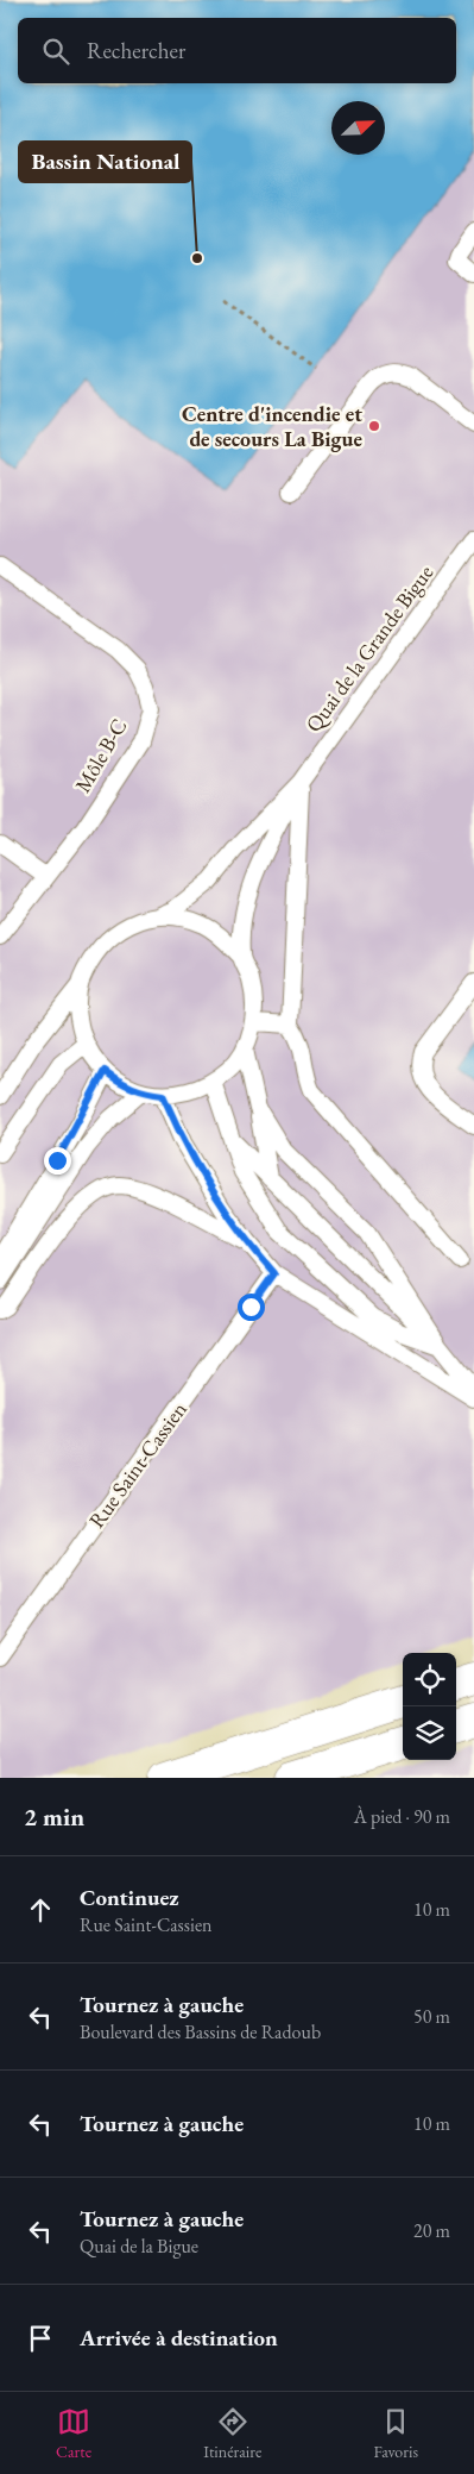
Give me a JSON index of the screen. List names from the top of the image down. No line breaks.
{"streets":{"lane":["Quai de la Grande Bigue","Môle B-C","Rue Saint-Cassien"]},"places":["Bassin National","Centre d'incendie et de secours La Bigue"],"north":"top right","page":{"search":"Rechercher","heading":["2 min","À pied · 90 m"],"list":[["Continuez","Rue Saint-Cassien","10 m"],["Tournez à gauche","Boulevard des Bassins de Radoub","50 m"],["Tournez à gauche","10 m"],["Tournez à gauche","Quai de la Bigue","20 m"],"Arrivée à destination"],"nav":["Carte","Itinéraire","Favoris"]}}
